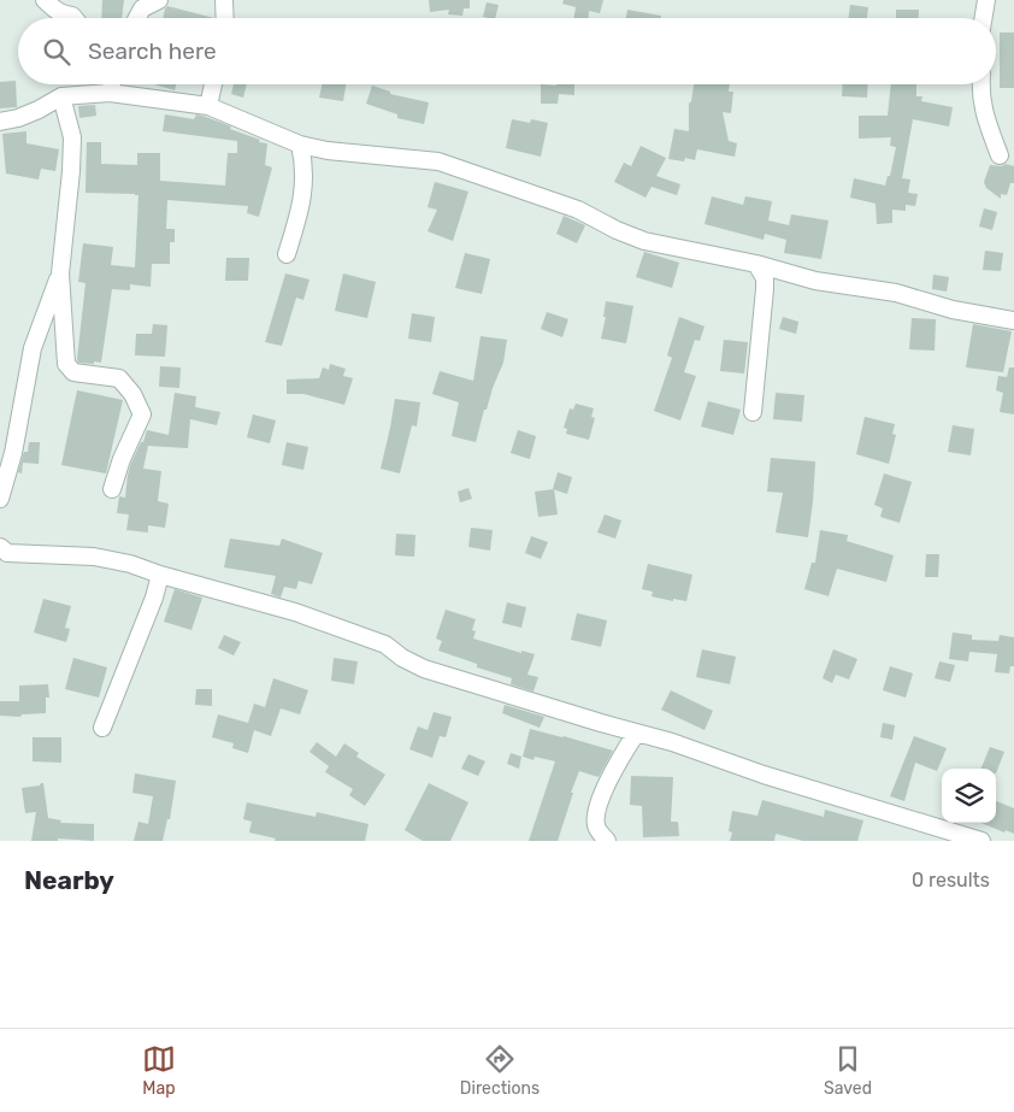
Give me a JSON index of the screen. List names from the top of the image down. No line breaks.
{"page":{"search":"Search here","heading":["Nearby","0 results"],"nav":["Map","Directions","Saved"]}}
